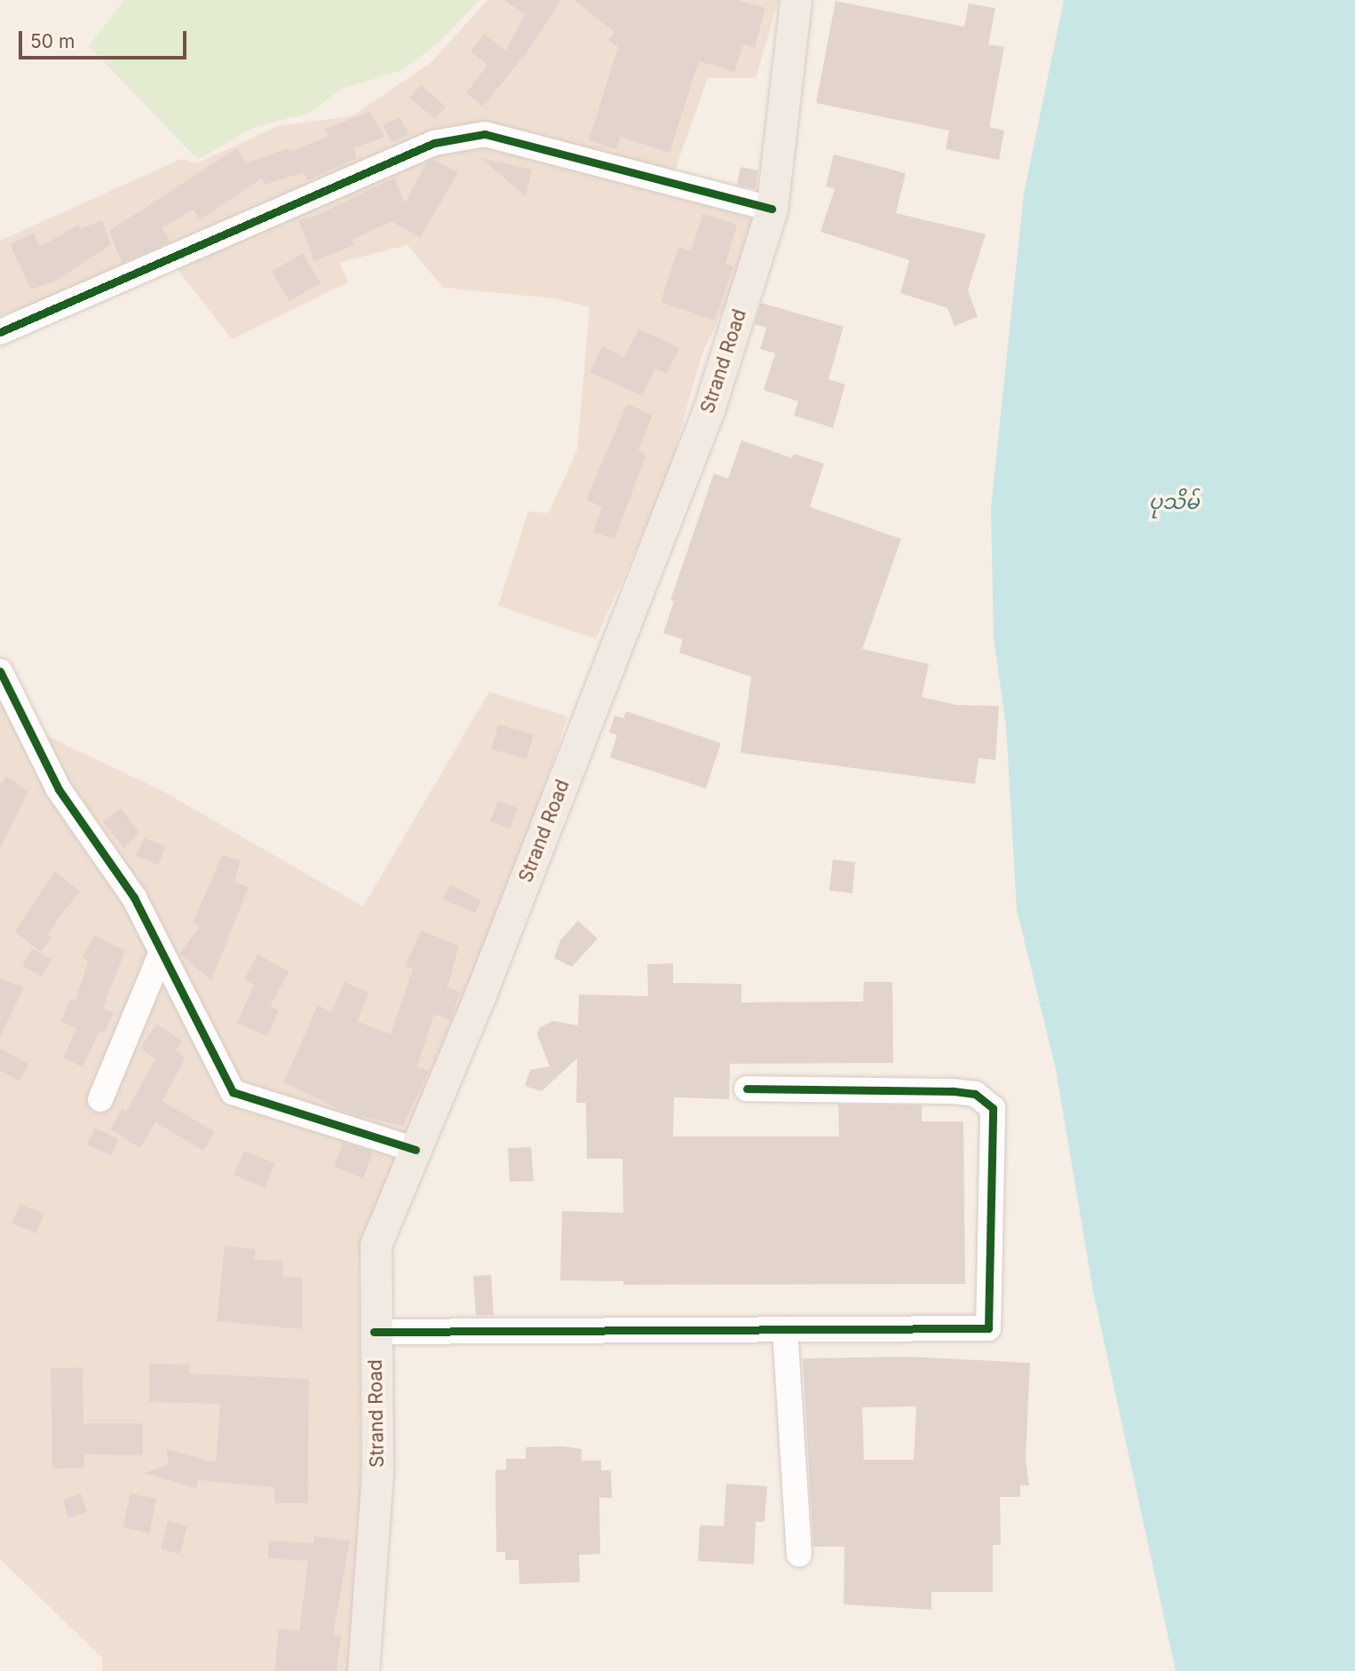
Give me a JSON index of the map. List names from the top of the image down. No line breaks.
{"streets":{"main road":["Strand Road"]},"water":["ပုသိမ်"],"scale_bar":"50 m"}
